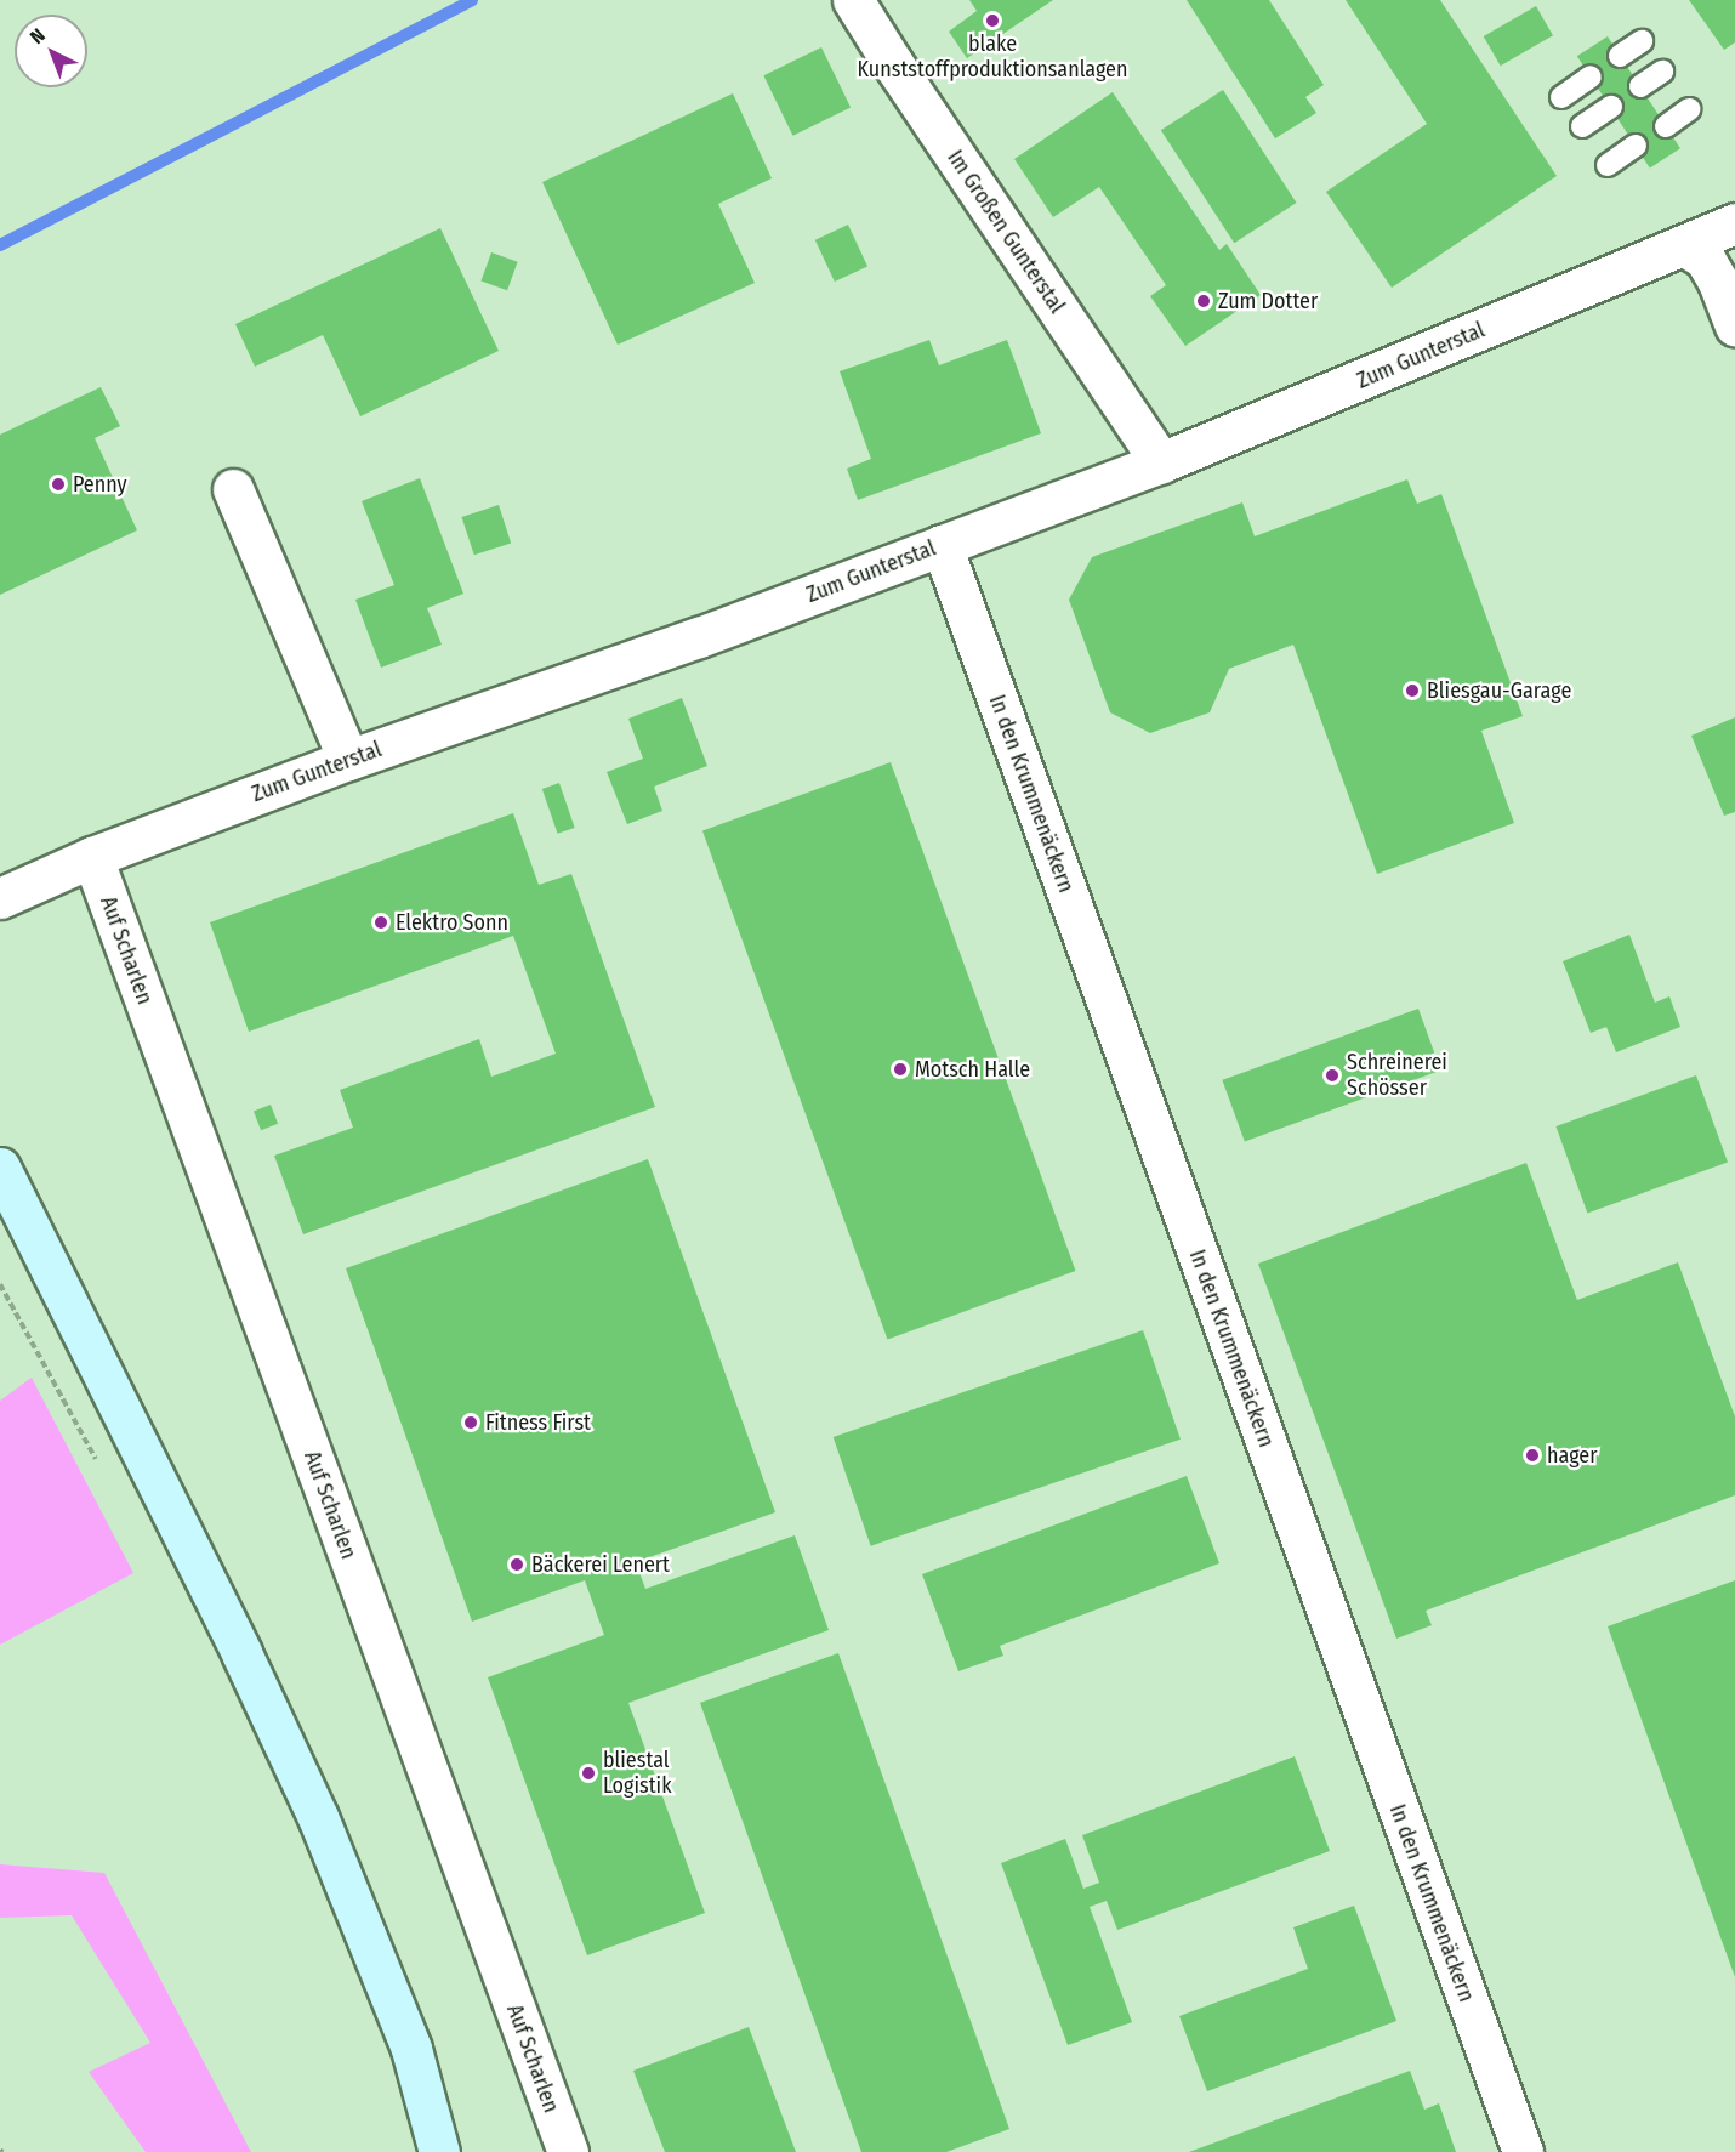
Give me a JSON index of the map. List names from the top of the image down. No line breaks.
{"streets":{"street":["Im Großen Gunterstal","Zum Gunterstal","In den Krummenäckern","Auf Scharlen"]},"crossings":[["Im Großen Gunterstal","Zum Gunterstal"],["Zum Gunterstal","In den Krummenäckern"],["Zum Gunterstal","Auf Scharlen"]],"places":["blake Kunststoffproduktionsanlagen","Zum Dotter","Penny","Bliesgau-Garage","Elektro Sonn","Motsch Halle","Schreinerei Schösser","Fitness First","hager","Bäckerei Lenert","bliestal Logistik"],"north":"top left"}
